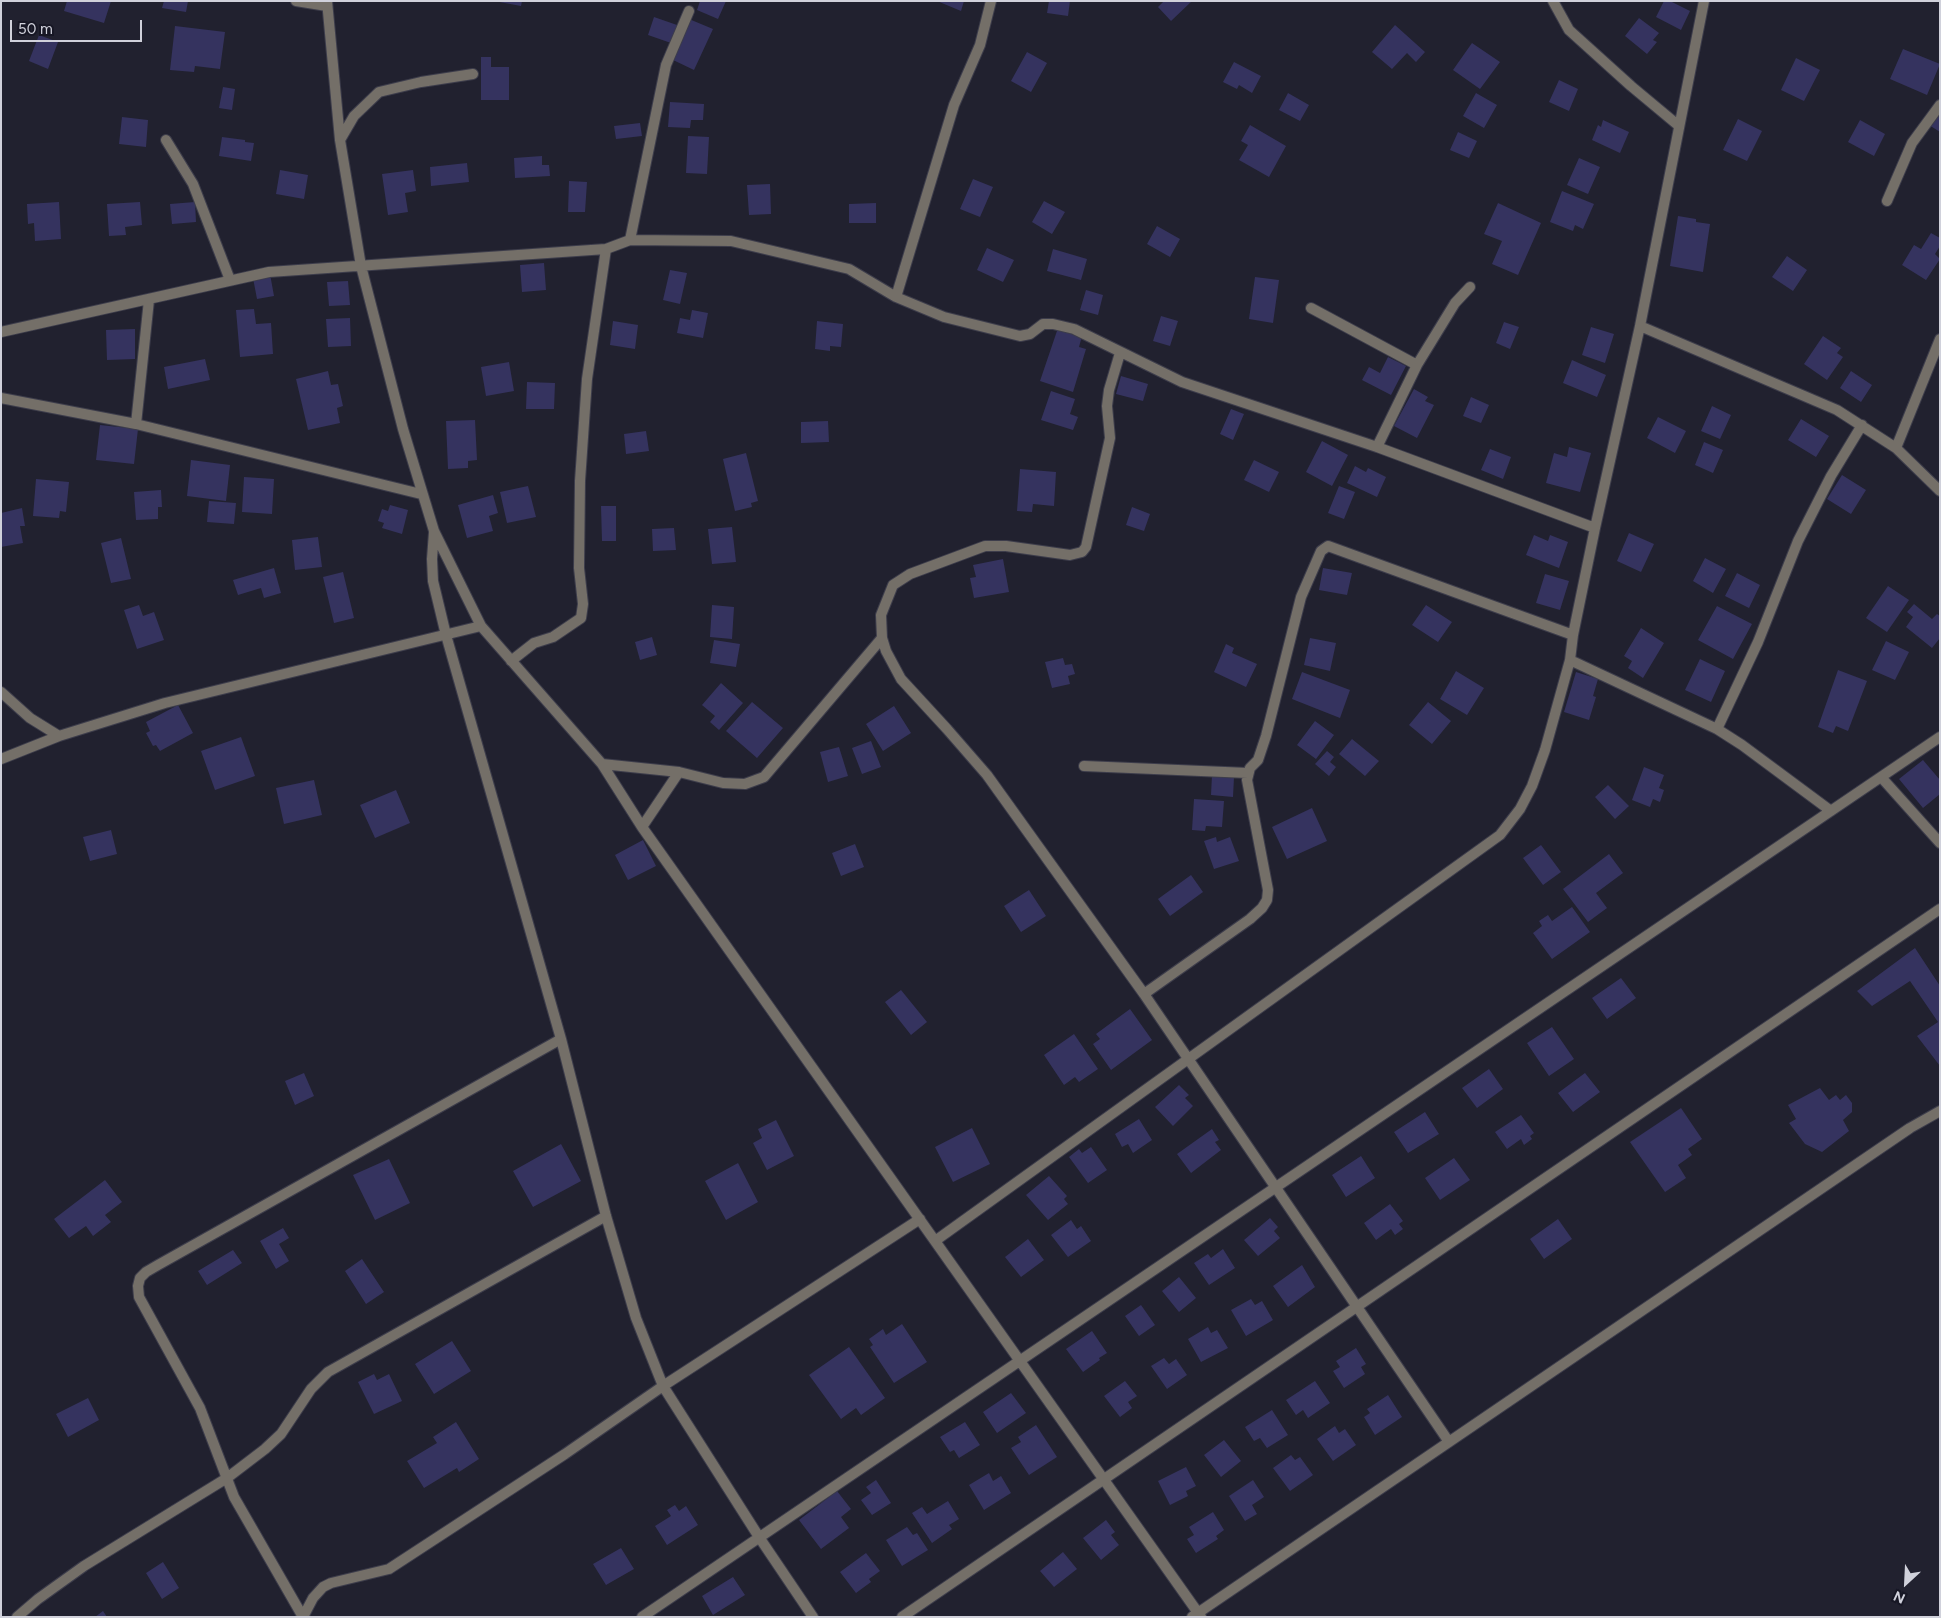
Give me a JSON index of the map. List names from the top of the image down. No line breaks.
{"scale_bar":"50 m","north":"bottom left"}
